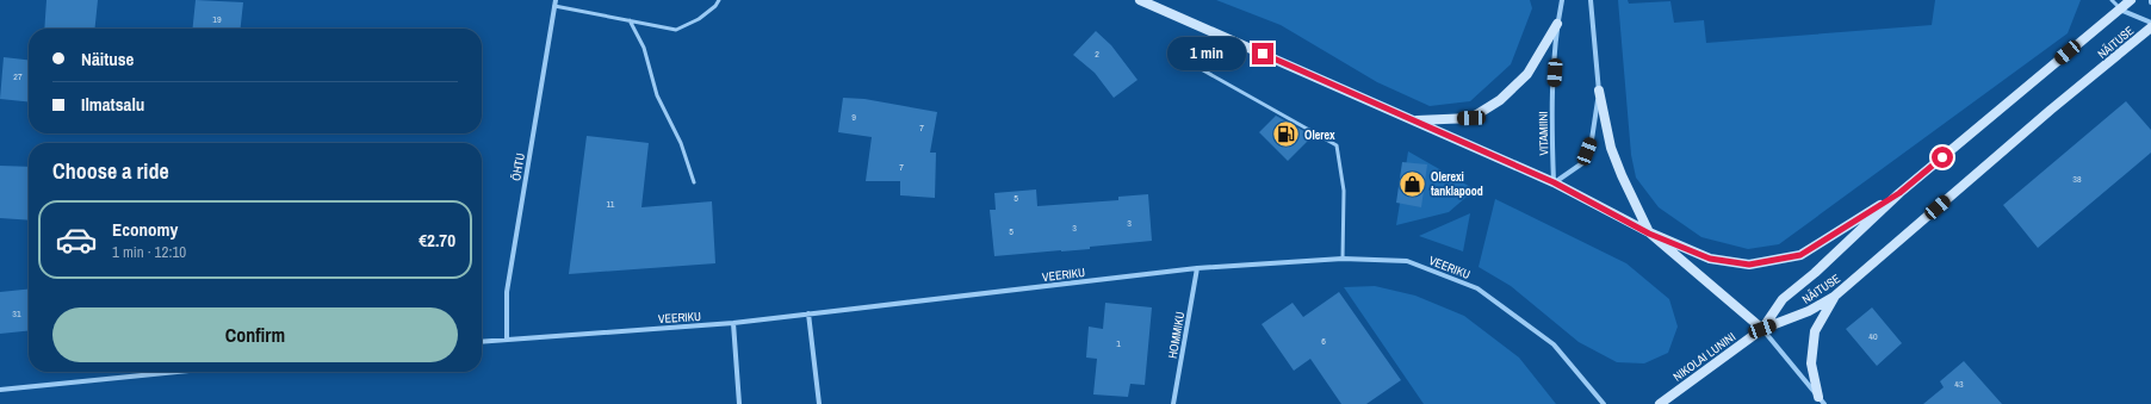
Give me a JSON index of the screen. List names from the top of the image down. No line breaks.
{"streets":{"street":["NÄITUSE","VITAMIINI","ÕHTU","VEERIKU","HOMMIKU","NIKOLAI LUNINI"]},"crossings":[["NÄITUSE","NIKOLAI LUNINI"],["ÕHTU","VEERIKU"],["VEERIKU","HOMMIKU"]],"places":{"fuel station":["Olerex"],"shop":["Olerexi tanklapood"]},"house_numbers":["19","2","27","9","7","7","38","5","11","3","3","5","31","40","6","1","43"],"page":{"banner":["Näituse","Ilmatsalu"],"bubble":"1 min","heading":"Choose a ride","list":[{"name":"Economy","note":"1 min · 12:10","value":"€2.70"}],"buttons":"Confirm"}}
